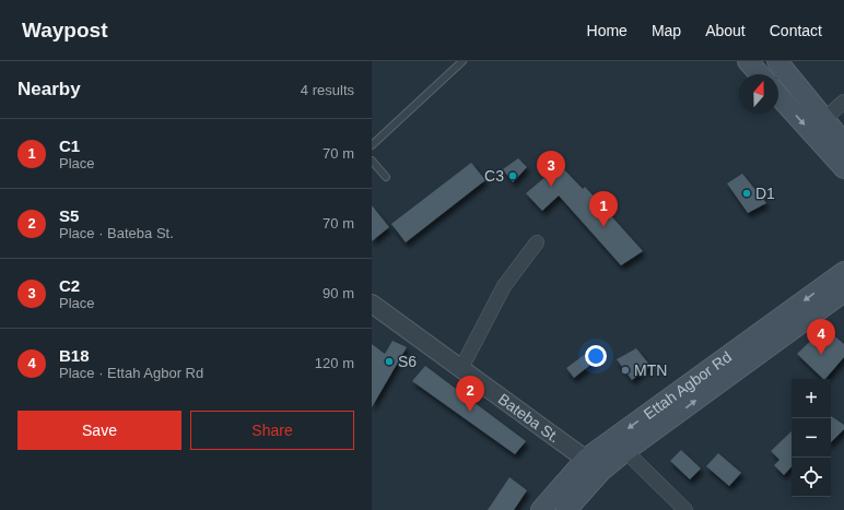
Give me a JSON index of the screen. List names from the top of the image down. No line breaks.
{"streets":{"main road":["Ettah Agbor Rd"],"street":["Bateba St."]},"crossings":[["Ettah Agbor Rd","Bateba St."]],"places":["C3","D1","S6","MTN"],"north":"top","page":{"header":"Waypost","nav":["Home","Map","About","Contact"],"heading":["Nearby","4 results"],"list":[{"mark":"1","name":"C1","note":"Place","value":"70 m"},{"mark":"2","name":"S5","note":"Place · Bateba St.","value":"70 m"},{"mark":"3","name":"C2","note":"Place","value":"90 m"},{"mark":"4","name":"B18","note":"Place · Ettah Agbor Rd","value":"120 m"}],"pins":["3","1","4","2"],"map_buttons":["+","−"],"buttons":["Save","Share"]}}
